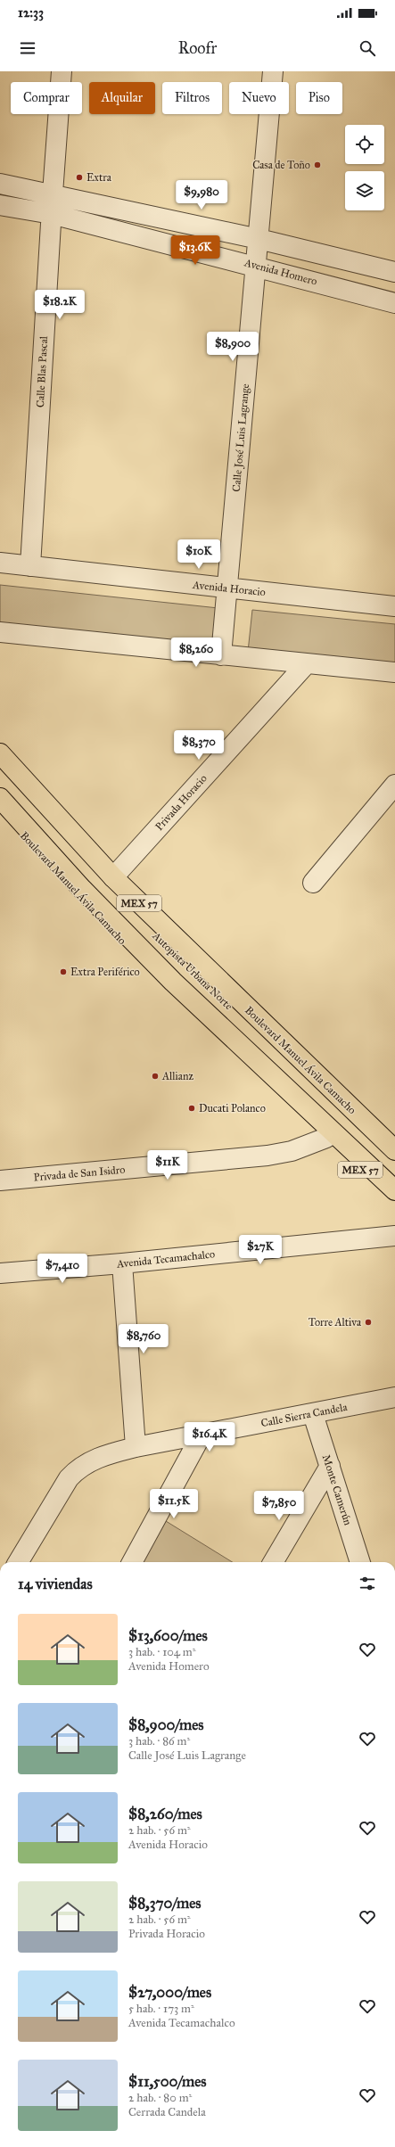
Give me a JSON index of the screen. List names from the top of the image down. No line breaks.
{"streets":{"main road":["Boulevard Manuel Ávila Camacho","MEX 57","Autopista Urbana Norte"],"street":["Avenida Homero","Calle Blas Pascal","Calle José Luis Lagrange","Avenida Horacio","Privada Horacio","Privada de San Isidro","Avenida Tecamachalco","Calle Sierra Candela","Monte Camerún"]},"crossings":[["Avenida Homero","Calle Blas Pascal"],["Avenida Homero","Calle José Luis Lagrange"],["Calle Blas Pascal","Avenida Horacio"],["Calle José Luis Lagrange","Avenida Horacio"],["Privada Horacio","Boulevard Manuel Ávila Camacho"],["Boulevard Manuel Ávila Camacho","Privada de San Isidro"],["Calle Sierra Candela","Monte Camerún"]],"places":["Casa de Toño","Extra","Extra Periférico","Allianz","Ducati Polanco","Torre Altiva"],"page":{"status":"12:33","header":"Roofr","chip":["Comprar","Alquilar","Filtros","Nuevo","Piso"],"price":["$9,980","$13.6K","$18.2K","$8,900","$10K","$8,260","$8,370","$11K","$27K","$7,410","$8,760","$16.4K","$11.5K","$7,850"],"heading":"14 viviendas","list":[{"name":"$13,600/mes","note":"3 hab. · 104 m² · Avenida Homero"},{"name":"$8,900/mes","note":"3 hab. · 86 m² · Calle José Luis Lagrange"},{"name":"$8,260/mes","note":"2 hab. · 56 m² · Avenida Horacio"},{"name":"$8,370/mes","note":"2 hab. · 56 m² · Privada Horacio"},{"name":"$27,000/mes","note":"5 hab. · 173 m² · Avenida Tecamachalco"},{"name":"$11,500/mes","note":"2 hab. · 80 m² · Cerrada Candela"}]}}
